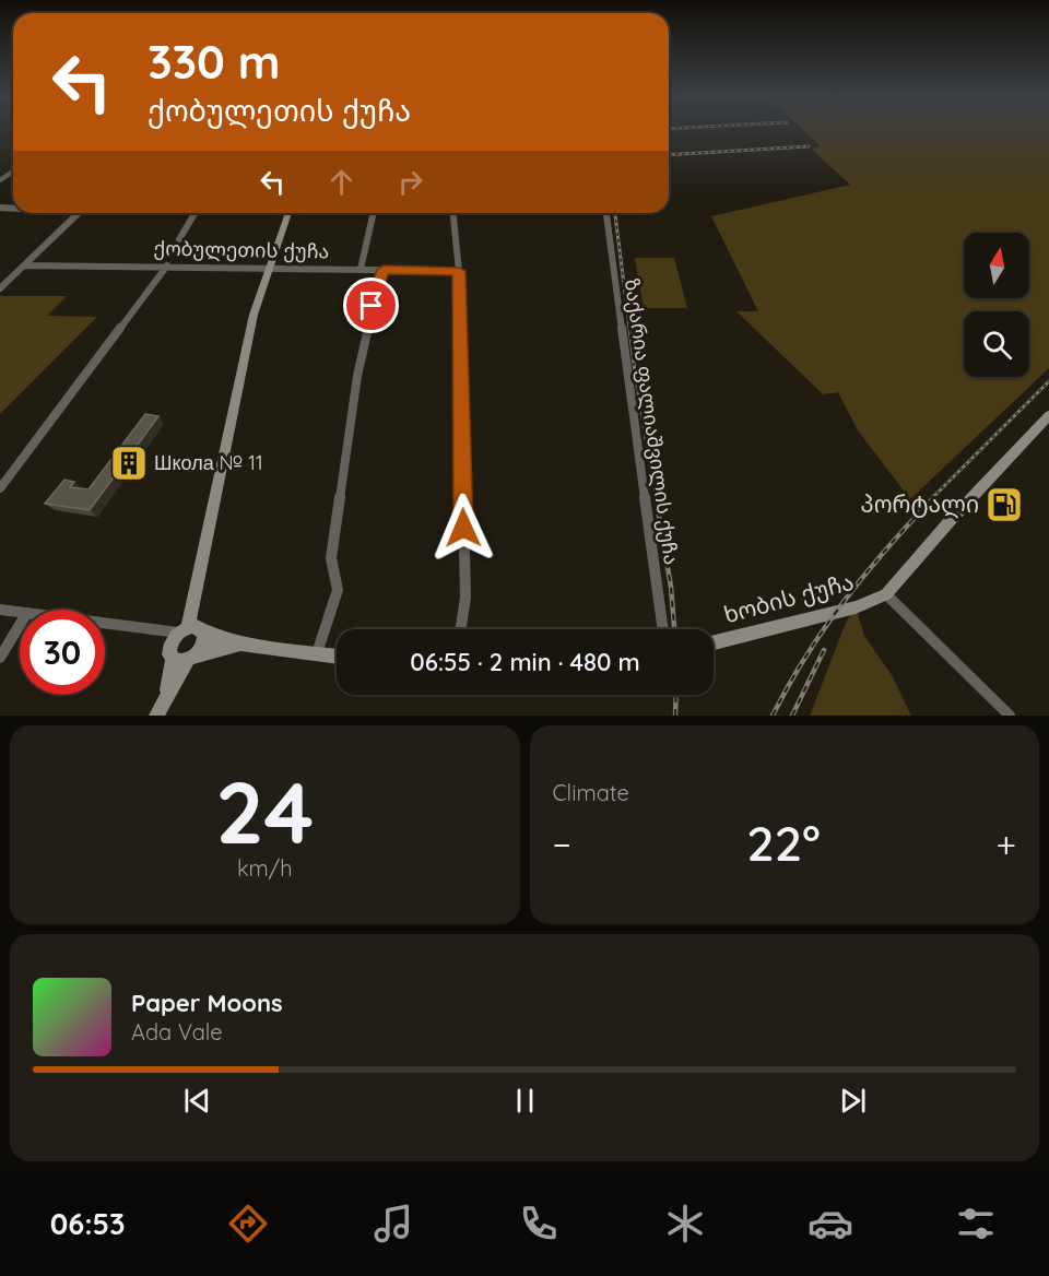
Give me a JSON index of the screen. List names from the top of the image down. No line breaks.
{"streets":{"main road":["ხობის ქუჩა"],"street":["ქობულეთის ქუჩა","ზაქარია ფალიაშვილის ქუჩა"]},"places":{"building":["Школа № 11"],"fuel station":["პორტალი"]},"north":"top","page":{"turn":["330 m","ქობულეთის ქუჩა"],"limit":"30","trip":"06:55 · 2 min · 480 m","tile":[["24","km/h"],"Climate"],"heat":["−","22°","+"],"song":["Paper Moons","Ada Vale"],"tabs":"06:53"}}
